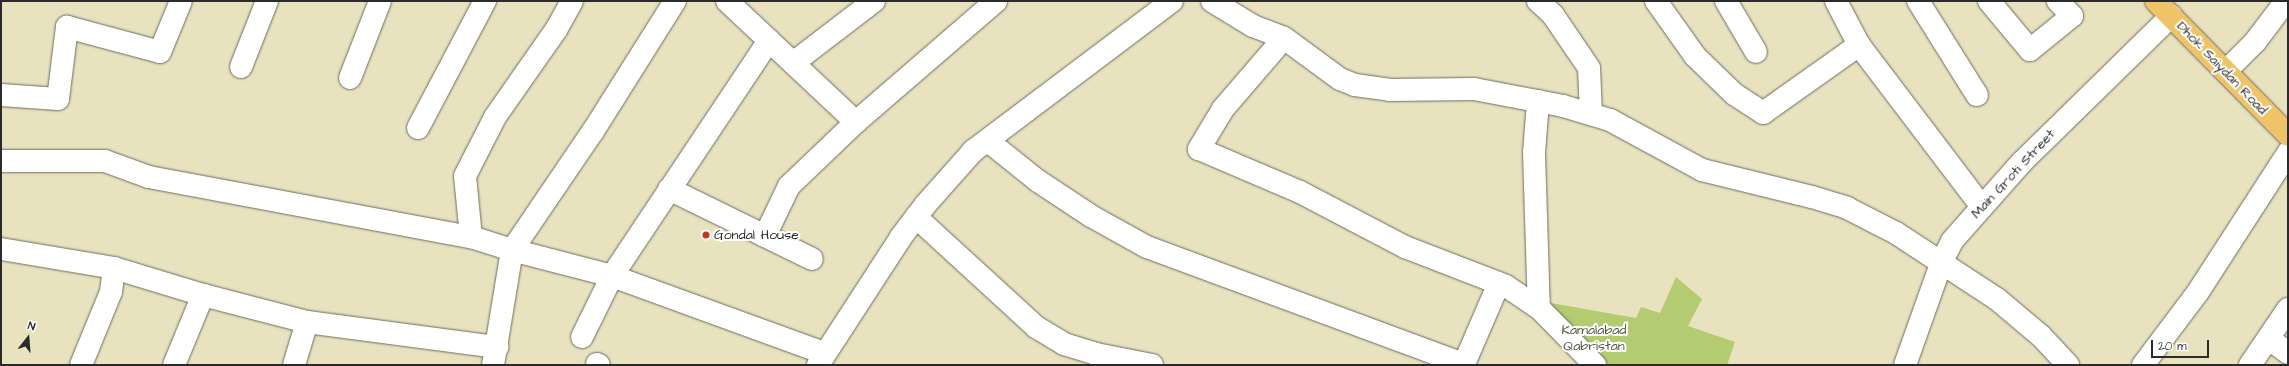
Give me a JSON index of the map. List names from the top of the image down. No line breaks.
{"streets":{"main road":["Dhok Saiydan Road"],"street":["Main Groti Street"]},"crossings":[["Dhok Saiydan Road","Main Groti Street"]],"parks":["Kamalabad Qabristan"],"places":["Gondal House"],"scale_bar":"20 m","north":"top"}
